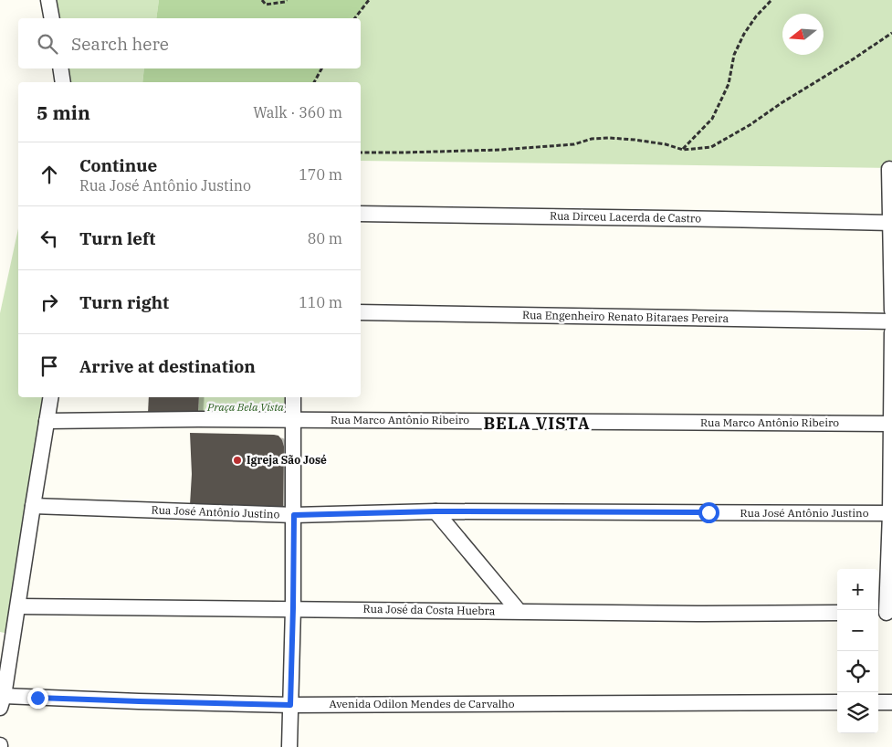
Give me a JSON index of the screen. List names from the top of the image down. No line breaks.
{"streets":{"street":["Rua Dirceu Lacerda de Castro","Rua Engenheiro Renato Bitaraes Pereira","Rua Marco Antônio Ribeiro","Rua José Antônio Justino","Rua José da Costa Huebra","Avenida Odilon Mendes de Carvalho"]},"districts":["BELA VISTA"],"parks":["Praça Bela Vista"],"places":["Igreja São José"],"north":"left","page":{"search":"Search here","heading":["5 min","Walk · 360 m"],"list":[["Continue","Rua José Antônio Justino","170 m"],["Turn left","80 m"],["Turn right","110 m"],"Arrive at destination"],"map_buttons":["+","−"]}}
